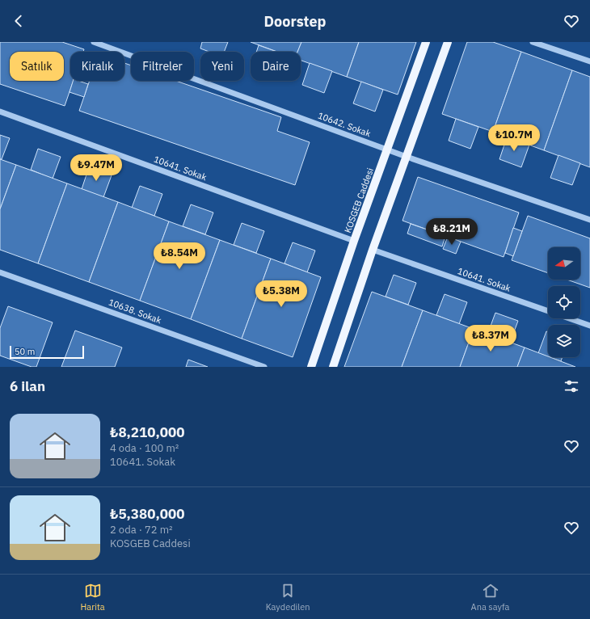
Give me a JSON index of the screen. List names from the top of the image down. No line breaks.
{"streets":{"main road":["KOSGEB Caddesi"],"street":["10642. Sokak","10641. Sokak","10638. Sokak"]},"crossings":[["10642. Sokak","KOSGEB Caddesi"],["10641. Sokak","KOSGEB Caddesi"]],"scale_bar":"50 m","north":"left","page":{"header":"Doorstep","chip":["Satılık","Kiralık","Filtreler","Yeni","Daire"],"price":["₺10.7M","₺9.47M","₺8.21M","₺8.54M","₺5.38M","₺8.37M"],"scale":"50 m","heading":"6 ilan","list":[{"name":"₺8,210,000","note":"4 oda · 100 m² · 10641. Sokak"},{"name":"₺5,380,000","note":"2 oda · 72 m² · KOSGEB Caddesi"}],"tabs":["Harita","Kaydedilen","Ana sayfa"]}}
